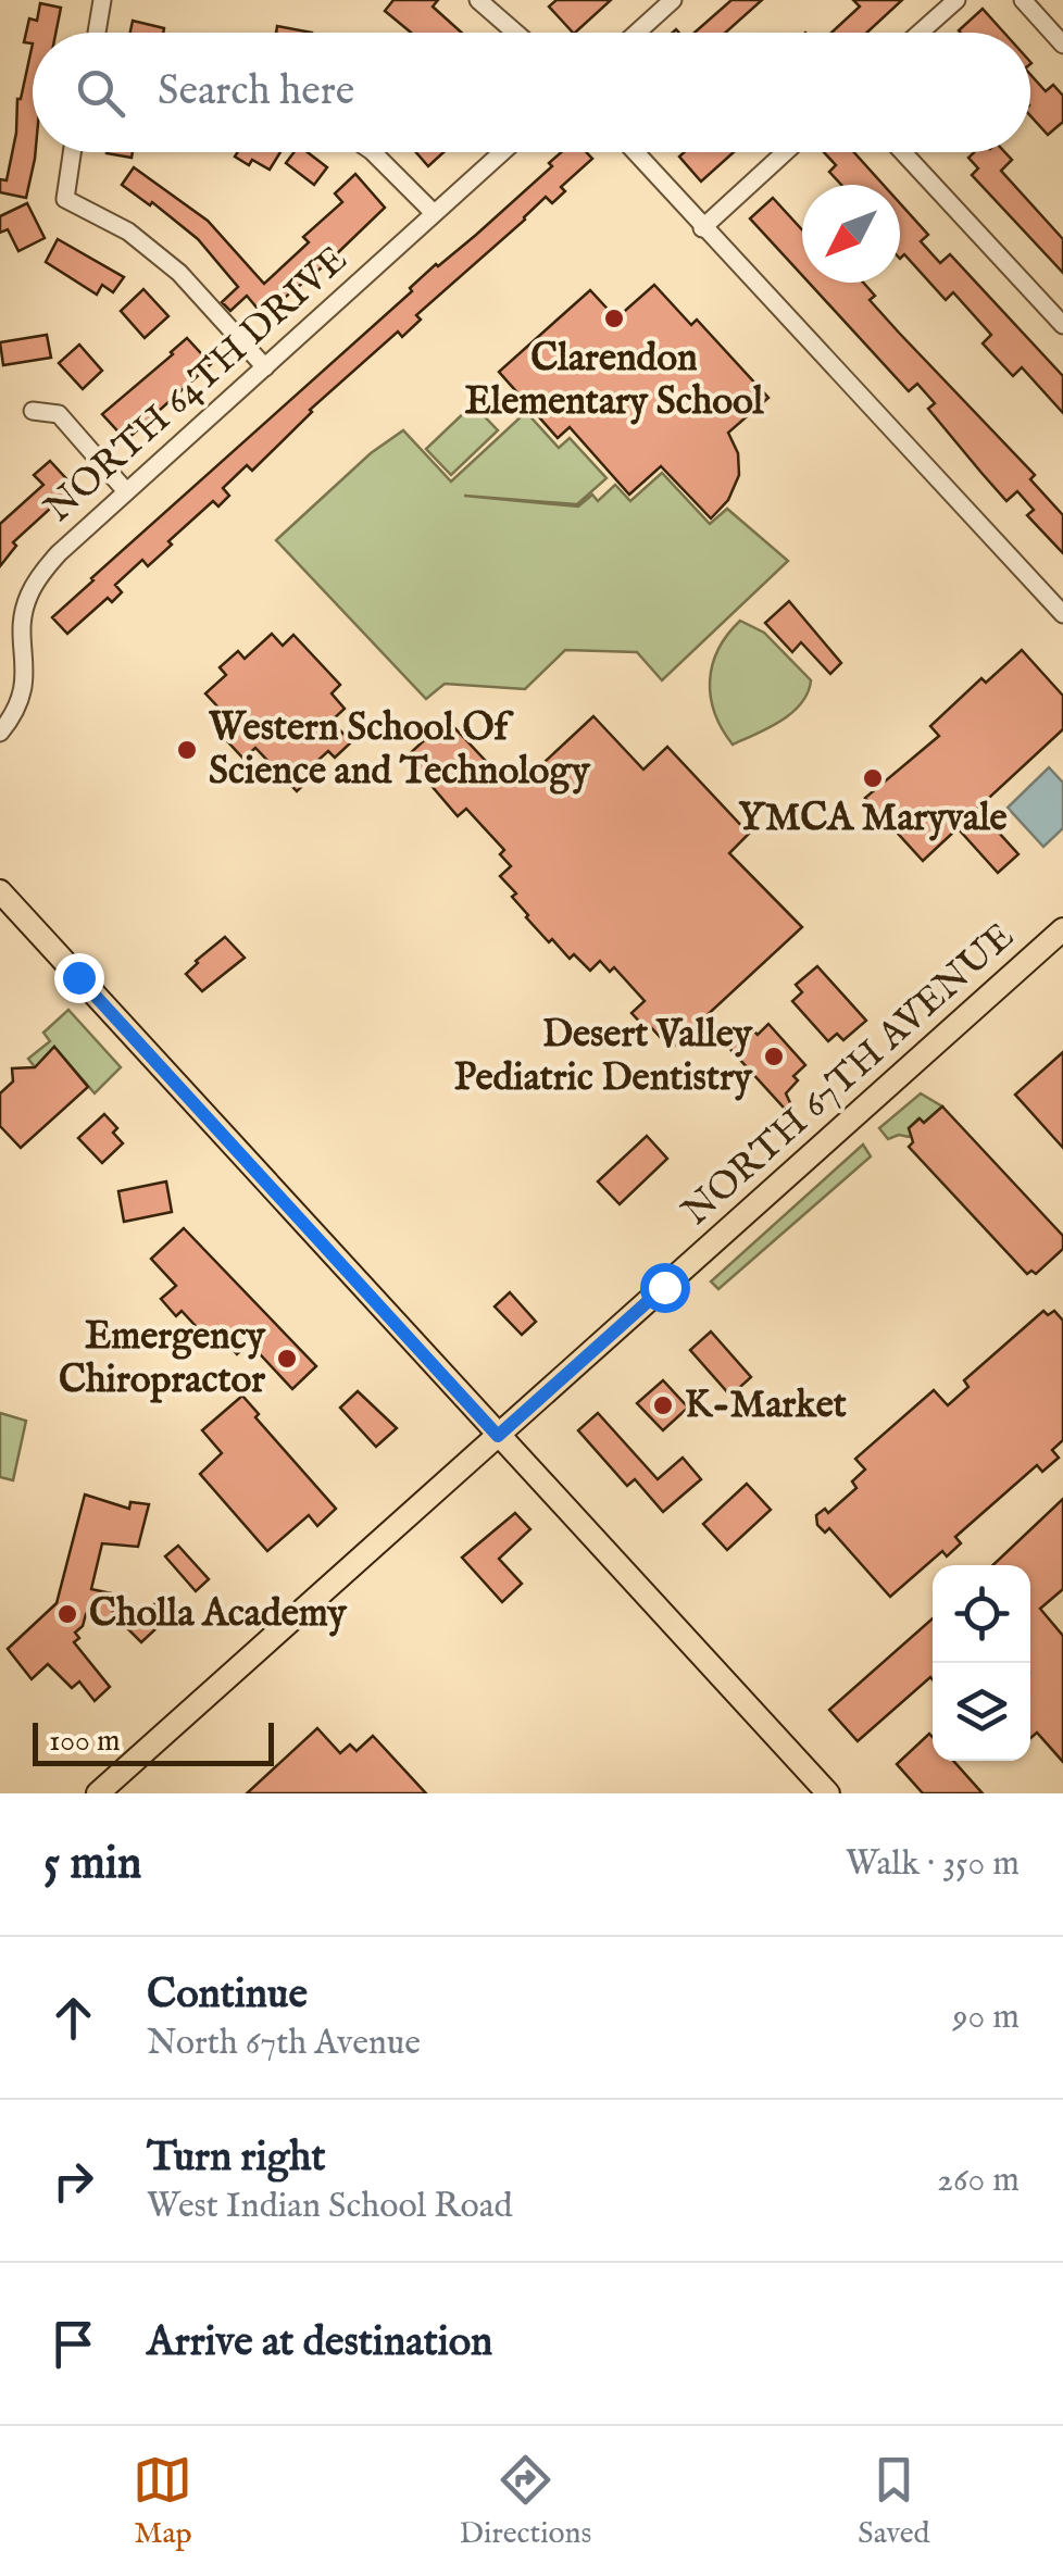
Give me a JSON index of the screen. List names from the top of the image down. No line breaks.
{"streets":{"main road":["NORTH 67TH AVENUE"],"street":["NORTH 64TH DRIVE"]},"places":["Clarendon Elementary School","Western School Of Science and Technology","YMCA Maryvale","Desert Valley Pediatric Dentistry","Emergency Chiropractor","K-Market","Cholla Academy"],"scale_bar":"100 m","north":"bottom left","page":{"search":"Search here","scale":"100 m","heading":["5 min","Walk · 350 m"],"list":[["Continue","North 67th Avenue","90 m"],["Turn right","West Indian School Road","260 m"],"Arrive at destination"],"nav":["Map","Directions","Saved"]}}
